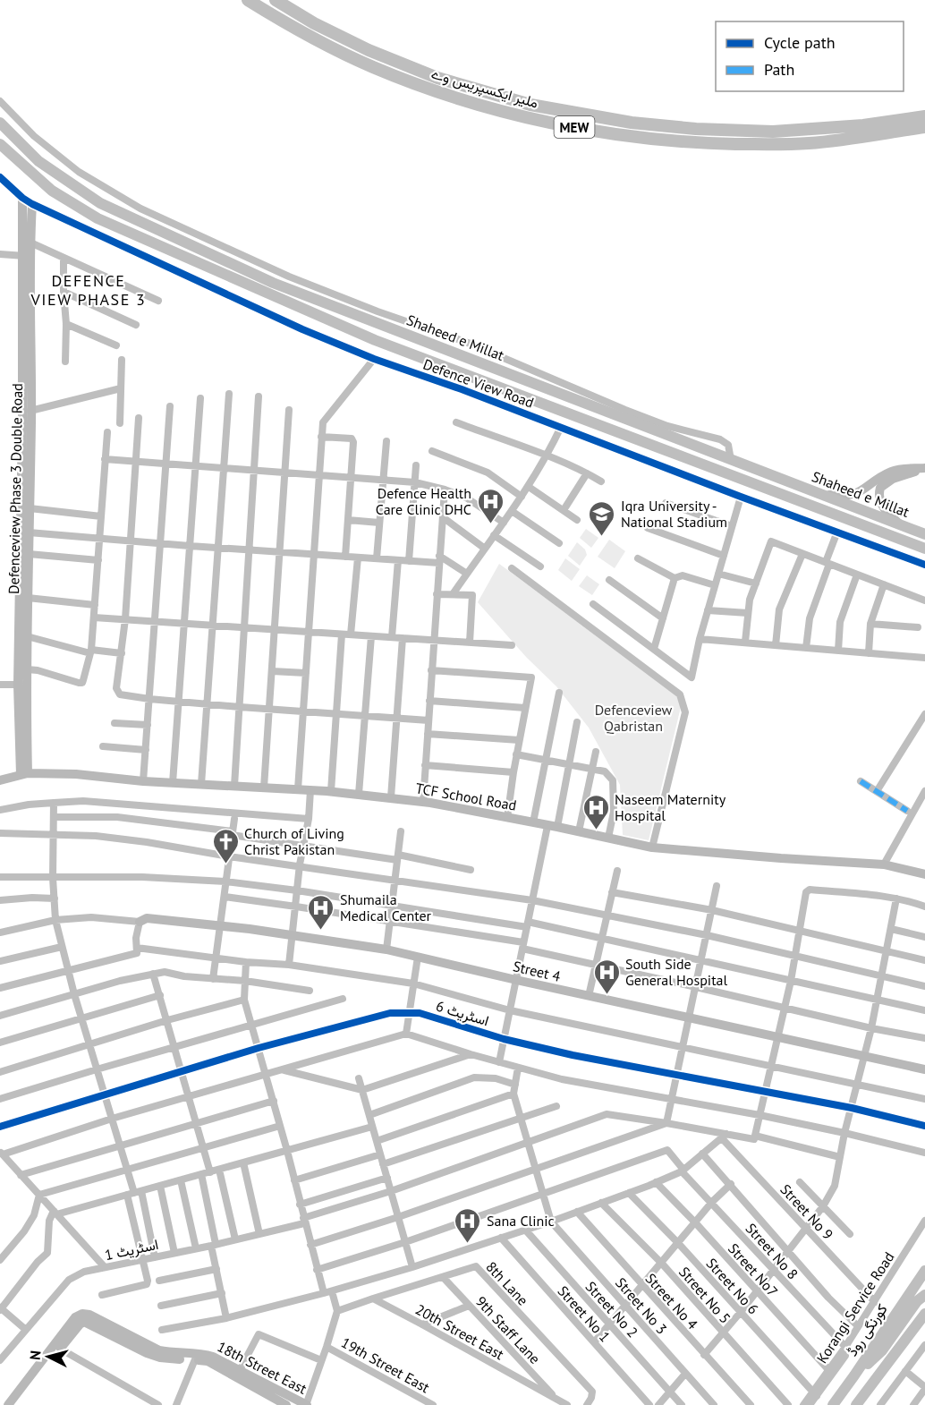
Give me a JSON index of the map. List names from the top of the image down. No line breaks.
{"streets":{"highway":["ملیر ایکسپریس وے","MEW"],"main road":["Shaheed e Millat","کورنگی روڈ"],"street":["Defence View Road","Defenceview Phase 3 Double Road","TCF School Road","Street 4","اسٹریٹ 6","Street No 9","اسٹریٹ 1","Street No 8","Street No7","8th Lane","Street No 6","Street No 5","Street No 4","Street No 3","Korangi Service Road","Street No 2","Street No 1","9th Staff Lane","20th Street East","19th Street East","18th Street East"]},"crossings":[["Defence View Road","Defenceview Phase 3 Double Road"],["Defenceview Phase 3 Double Road","TCF School Road"],["Street No 9","اسٹریٹ 1"],["Street No 9","Korangi Service Road"],["Street No 8","Korangi Service Road"],["Street No7","Korangi Service Road"],["8th Lane","9th Staff Lane"],["8th Lane","20th Street East"],["Street No 6","Korangi Service Road"],["9th Staff Lane","20th Street East"]],"districts":["DEFENCE VIEW PHASE 3"],"parks":["Defenceview Qabristan"],"places":{"hospital":["Defence Health Care Clinic DHC","Naseem Maternity Hospital","Shumaila Medical Center","South Side General Hospital","Sana Clinic"],"school or university":["Iqra University - National Stadium"],"church":["Church of Living Christ Pakistan"]},"legend":["Cycle path","Path"],"north":"left"}
